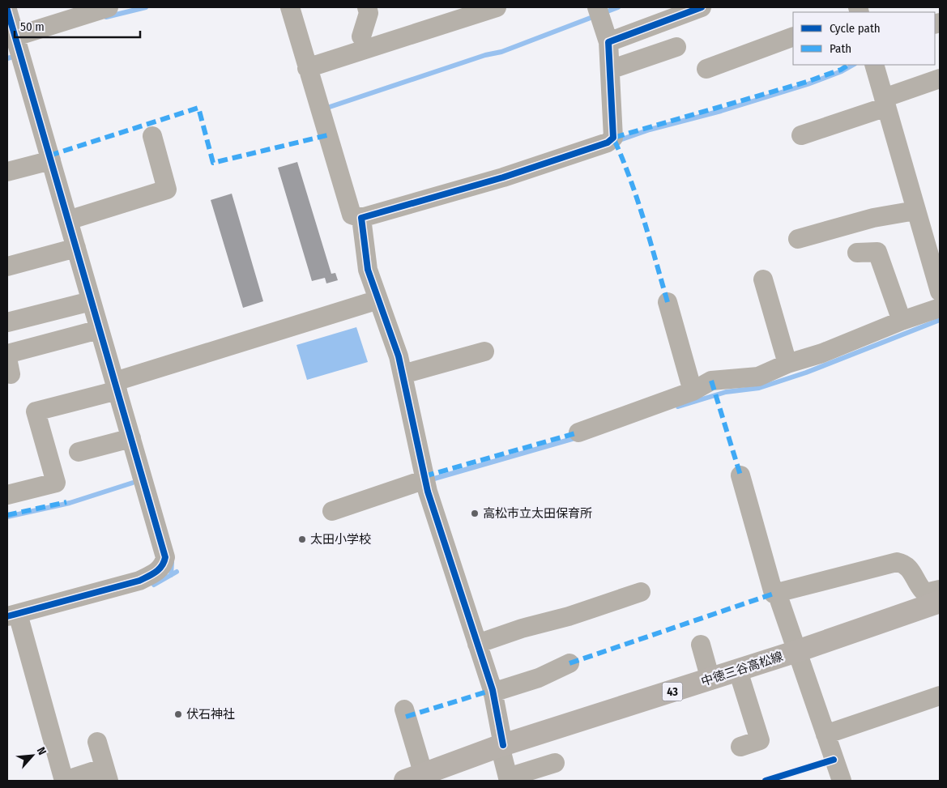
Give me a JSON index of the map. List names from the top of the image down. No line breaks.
{"streets":{"main road":["中徳三谷高松線","43"]},"places":["高松市立太田保育所","太田小学校","伏石神社"],"legend":["Cycle path","Path"],"scale_bar":"50 m","north":"top right"}
